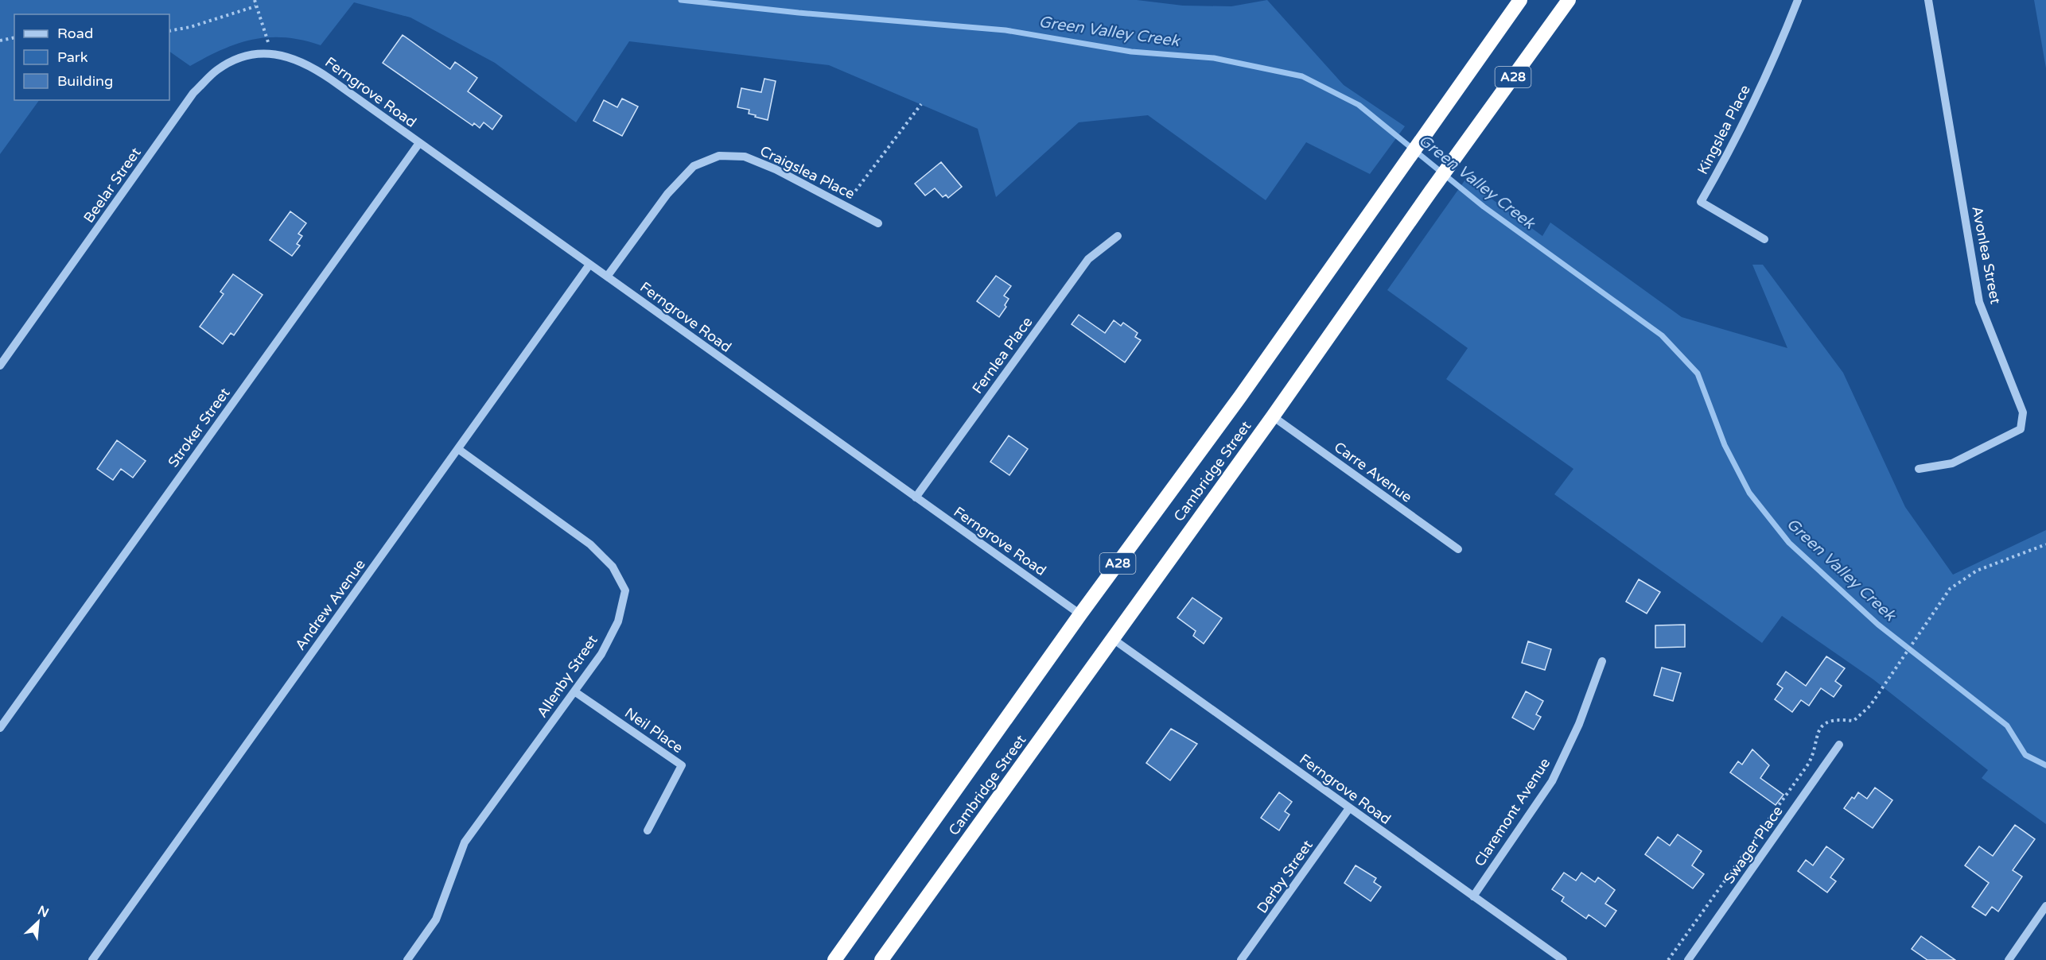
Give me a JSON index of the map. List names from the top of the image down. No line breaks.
{"streets":{"highway":["A28","Cambridge Street"],"street":["Ferngrove Road","Kingslea Place","Craigslea Place","Beelar Street","Avonlea Street","Fernlea Place","Stroker Street","Carre Avenue","Andrew Avenue","Allenby Street","Neil Place","Claremont Avenue","Swager Place","Derby Street"]},"crossings":[["Ferngrove Road","Craigslea Place"],["Ferngrove Road","Beelar Street"],["Ferngrove Road","Fernlea Place"],["Ferngrove Road","Stroker Street"],["Ferngrove Road","Cambridge Street"],["Ferngrove Road","Andrew Avenue"],["Ferngrove Road","Claremont Avenue"],["Ferngrove Road","Derby Street"],["Cambridge Street","Carre Avenue"],["Andrew Avenue","Allenby Street"],["Allenby Street","Neil Place"]],"water":["Green Valley Creek"],"legend":["Road","Park","Building"],"north":"top right"}
